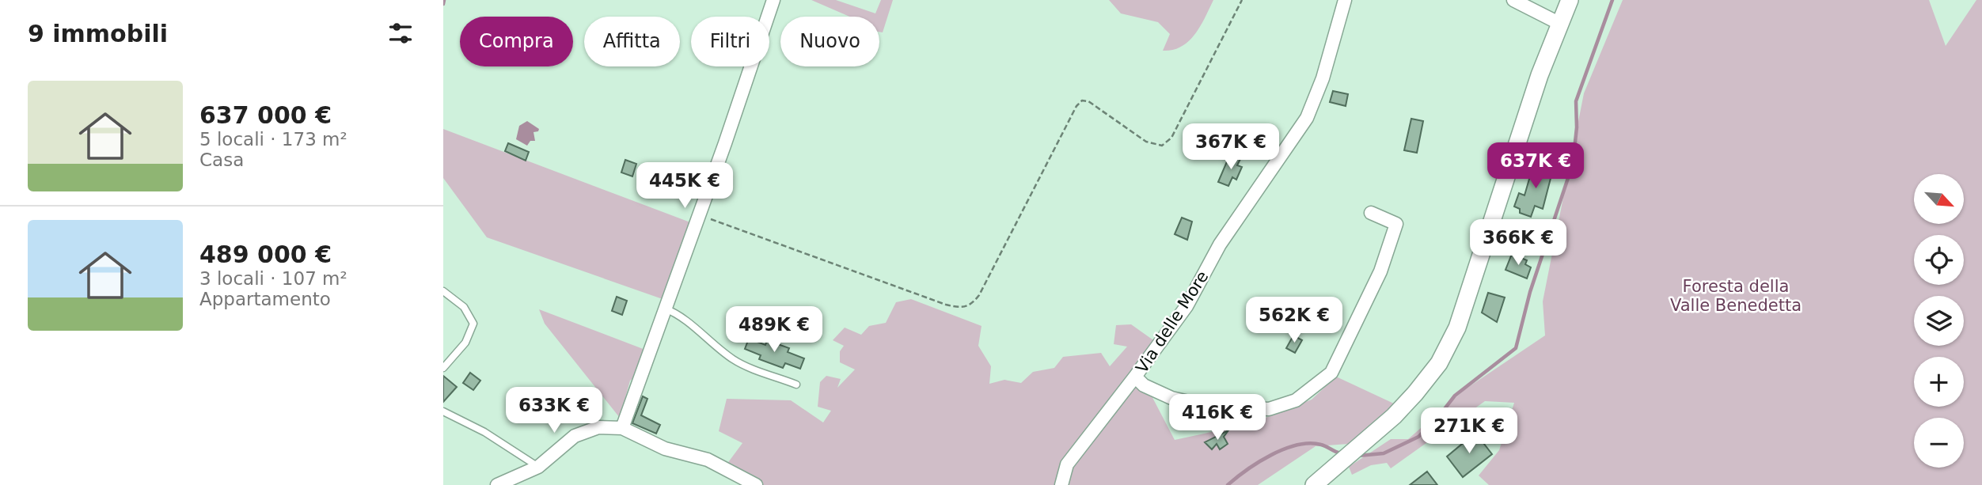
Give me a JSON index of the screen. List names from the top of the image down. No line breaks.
{"streets":{"street":["Via delle More"]},"parks":["Foresta della Valle Benedetta"],"north":"bottom right","page":{"heading":"9 immobili","chip":["Compra","Affitta","Filtri","Nuovo"],"list":[{"name":"637 000 €","note":"5 locali · 173 m² · Casa"},{"name":"489 000 €","note":"3 locali · 107 m² · Appartamento"}],"price":["367K €","637K €","445K €","366K €","562K €","489K €","633K €","416K €","271K €"],"map_buttons":["+","−"]}}
